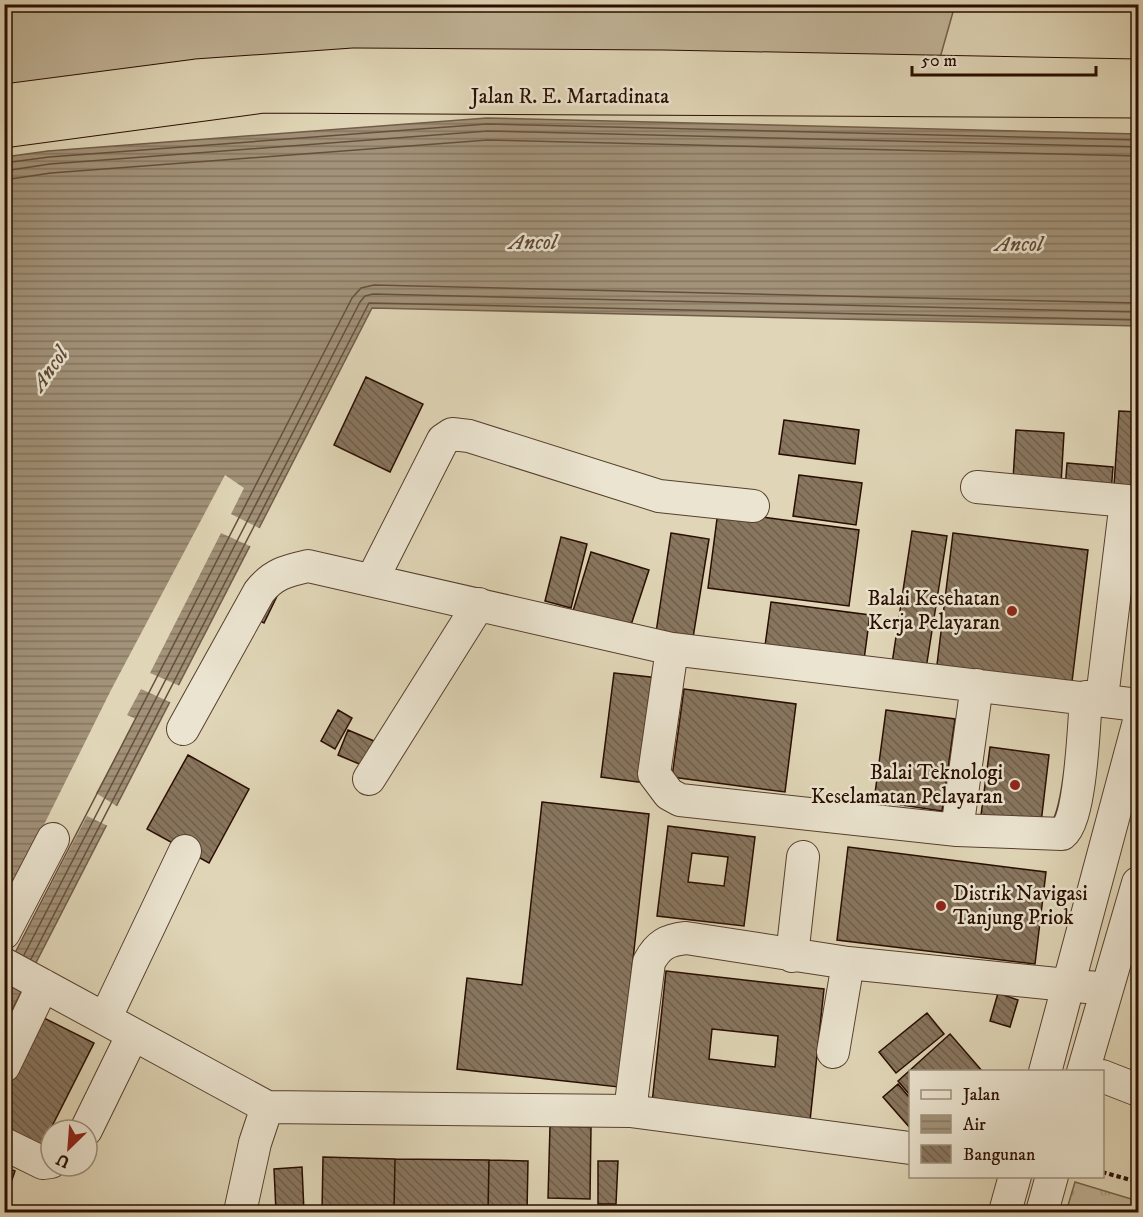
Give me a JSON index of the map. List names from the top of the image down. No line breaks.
{"streets":{"highway":["Jalan R. E. Martadinata"]},"water":["Ancol"],"places":["Balai Kesehatan Kerja Pelayaran","Balai Teknologi Keselamatan Pelayaran","Distrik Navigasi Tanjung Priok"],"legend":["Jalan","Air","Bangunan"],"scale_bar":"50 m","north":"bottom left"}
